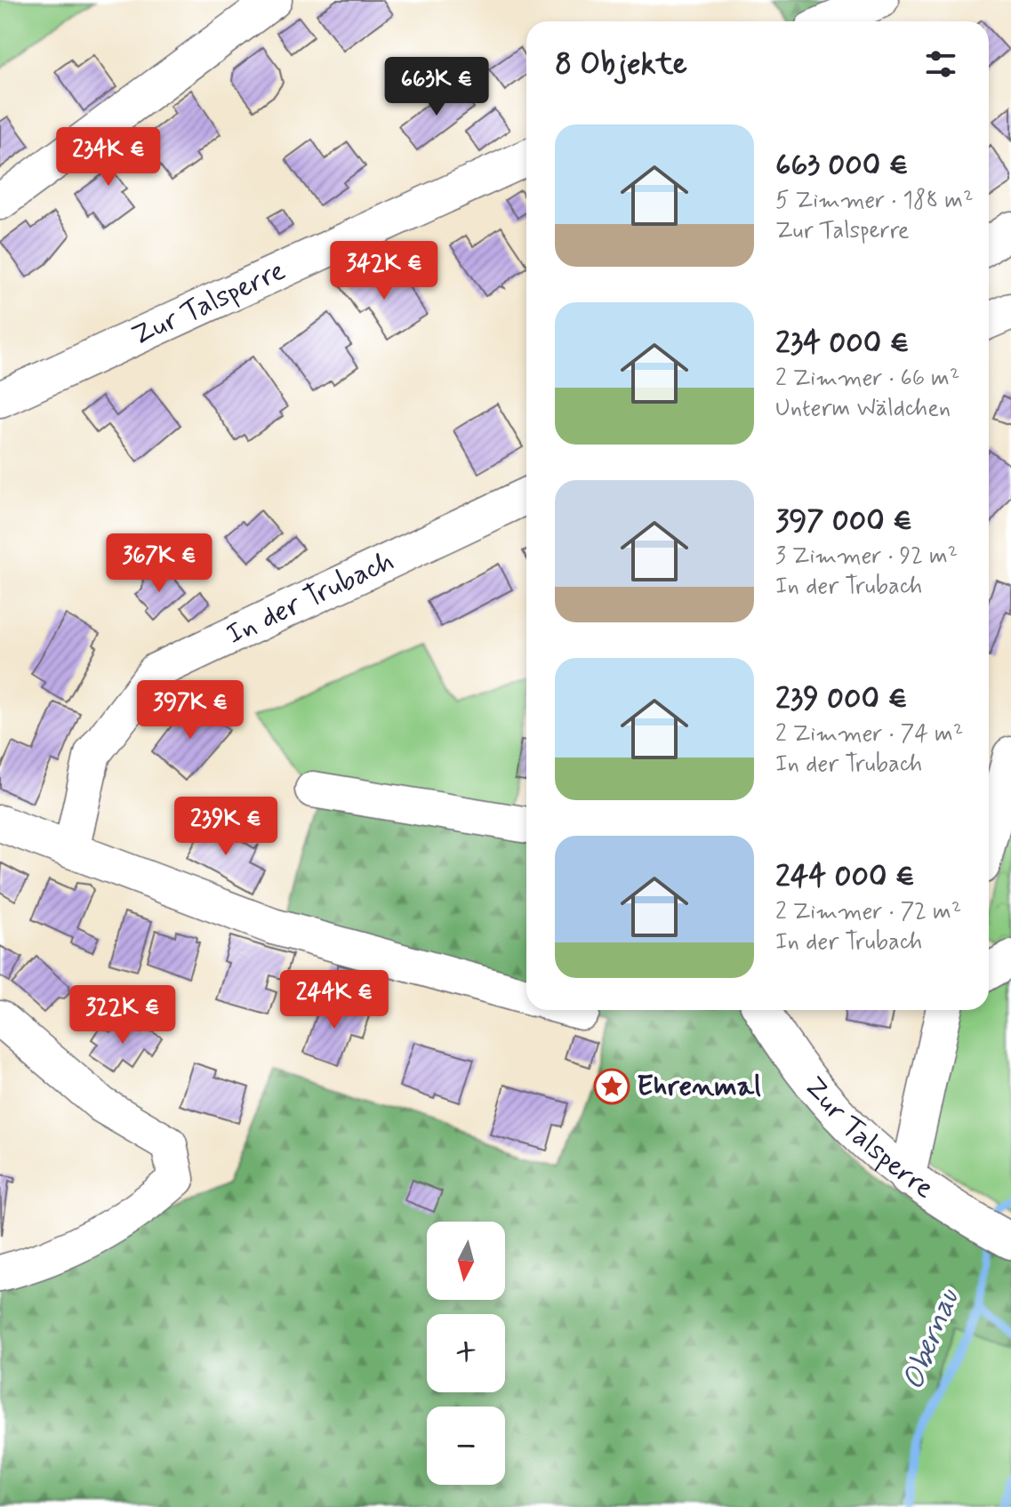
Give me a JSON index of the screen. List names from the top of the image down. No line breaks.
{"streets":{"street":["Zur Talsperre","In der Trubach"]},"water":["Obernau"],"places":{"place":["Ehrenmal"]},"north":"bottom","page":{"heading":"8 Objekte","price":["663K €","234K €","342K €","367K €","397K €","239K €","244K €","322K €"],"list":[{"name":"663 000 €","note":"5 Zimmer · 188 m² · Zur Talsperre"},{"name":"234 000 €","note":"2 Zimmer · 66 m² · Unterm Wäldchen"},{"name":"397 000 €","note":"3 Zimmer · 92 m² · In der Trubach"},{"name":"239 000 €","note":"2 Zimmer · 74 m² · In der Trubach"},{"name":"244 000 €","note":"2 Zimmer · 72 m² · In der Trubach"}],"map_buttons":["+","−"]}}
